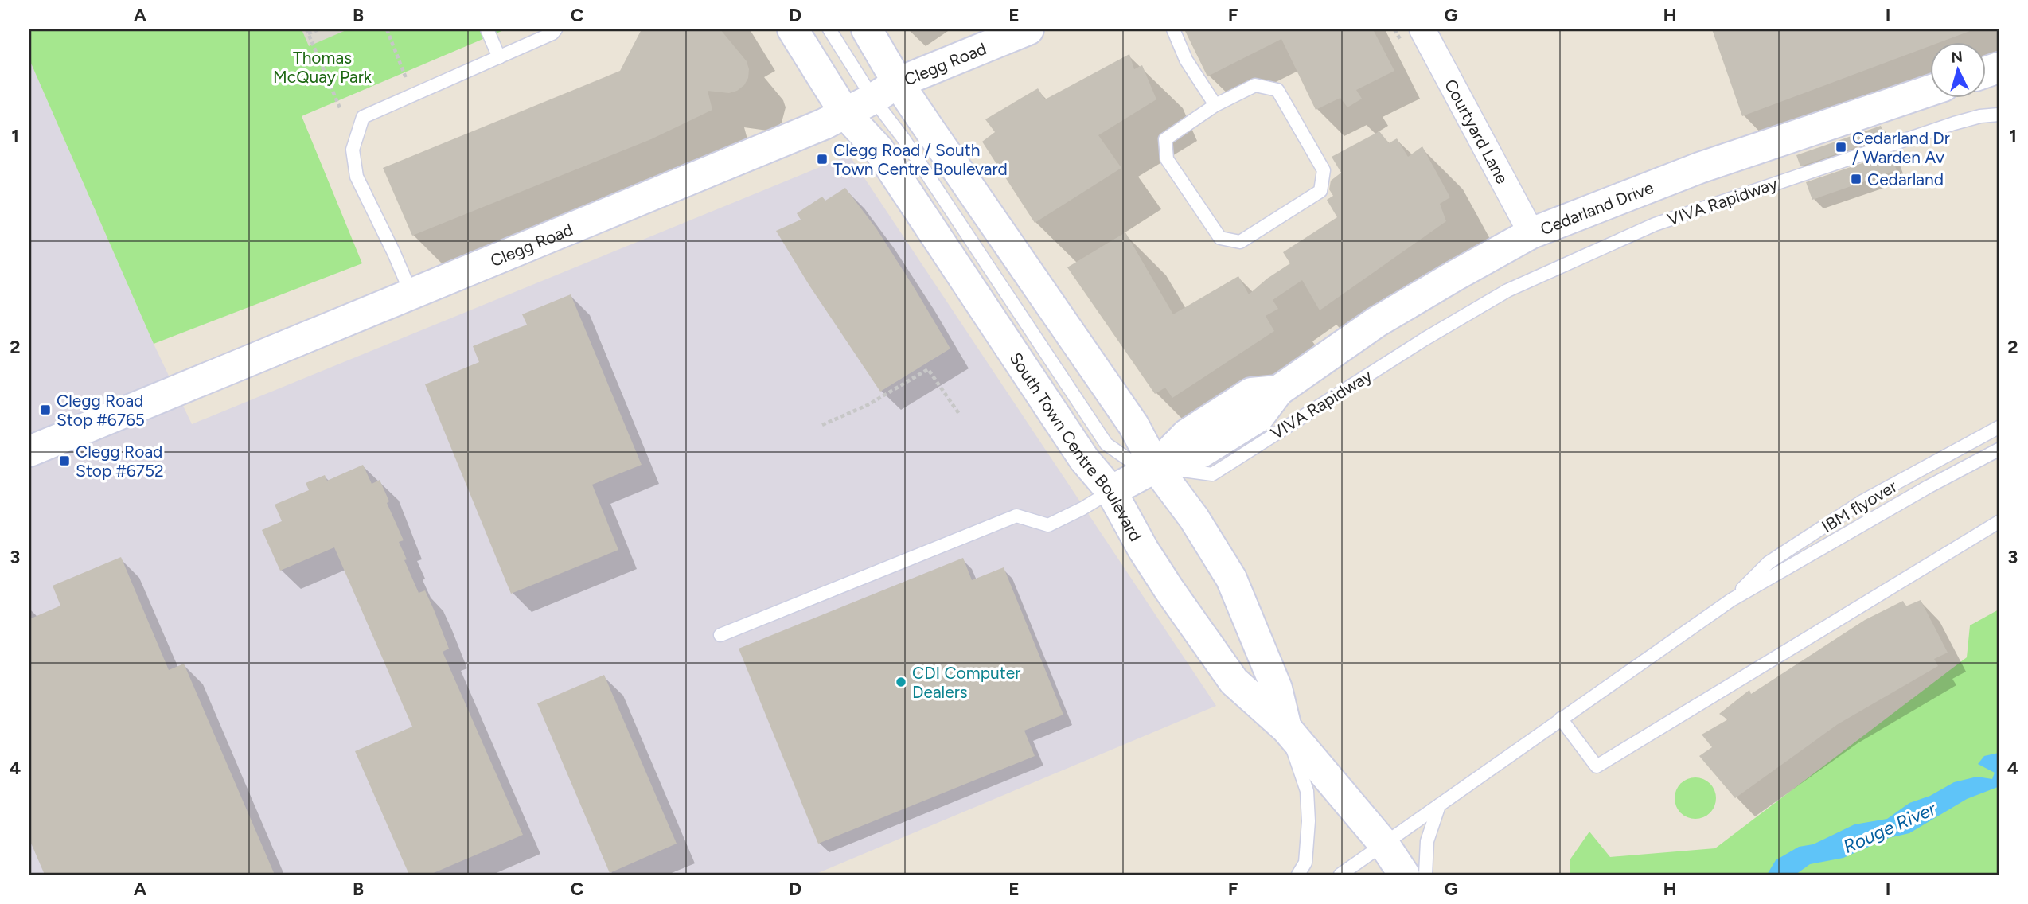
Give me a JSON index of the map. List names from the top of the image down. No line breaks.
{"streets":{"street":["Clegg Road","Courtyard Lane","Cedarland Drive","South Town Centre Boulevard"],"lane":["VIVA Rapidway","IBM flyover"]},"crossings":[["Clegg Road","South Town Centre Boulevard"],["Courtyard Lane","Cedarland Drive"],["VIVA Rapidway","Cedarland Drive"],["Cedarland Drive","South Town Centre Boulevard"]],"water":["Rouge River"],"parks":["Thomas McQuay Park"],"places":{"transit":["Cedarland Dr / Warden Av","Clegg Road / South Town Centre Boulevard","Cedarland","Clegg Road Stop #6765","Clegg Road Stop #6752"],"other":["CDI Computer Dealers"]},"north":"top","grid":{"columns":["A","B","C","D","E","F","G","H","I"],"rows":["1","2","3","4"]}}
